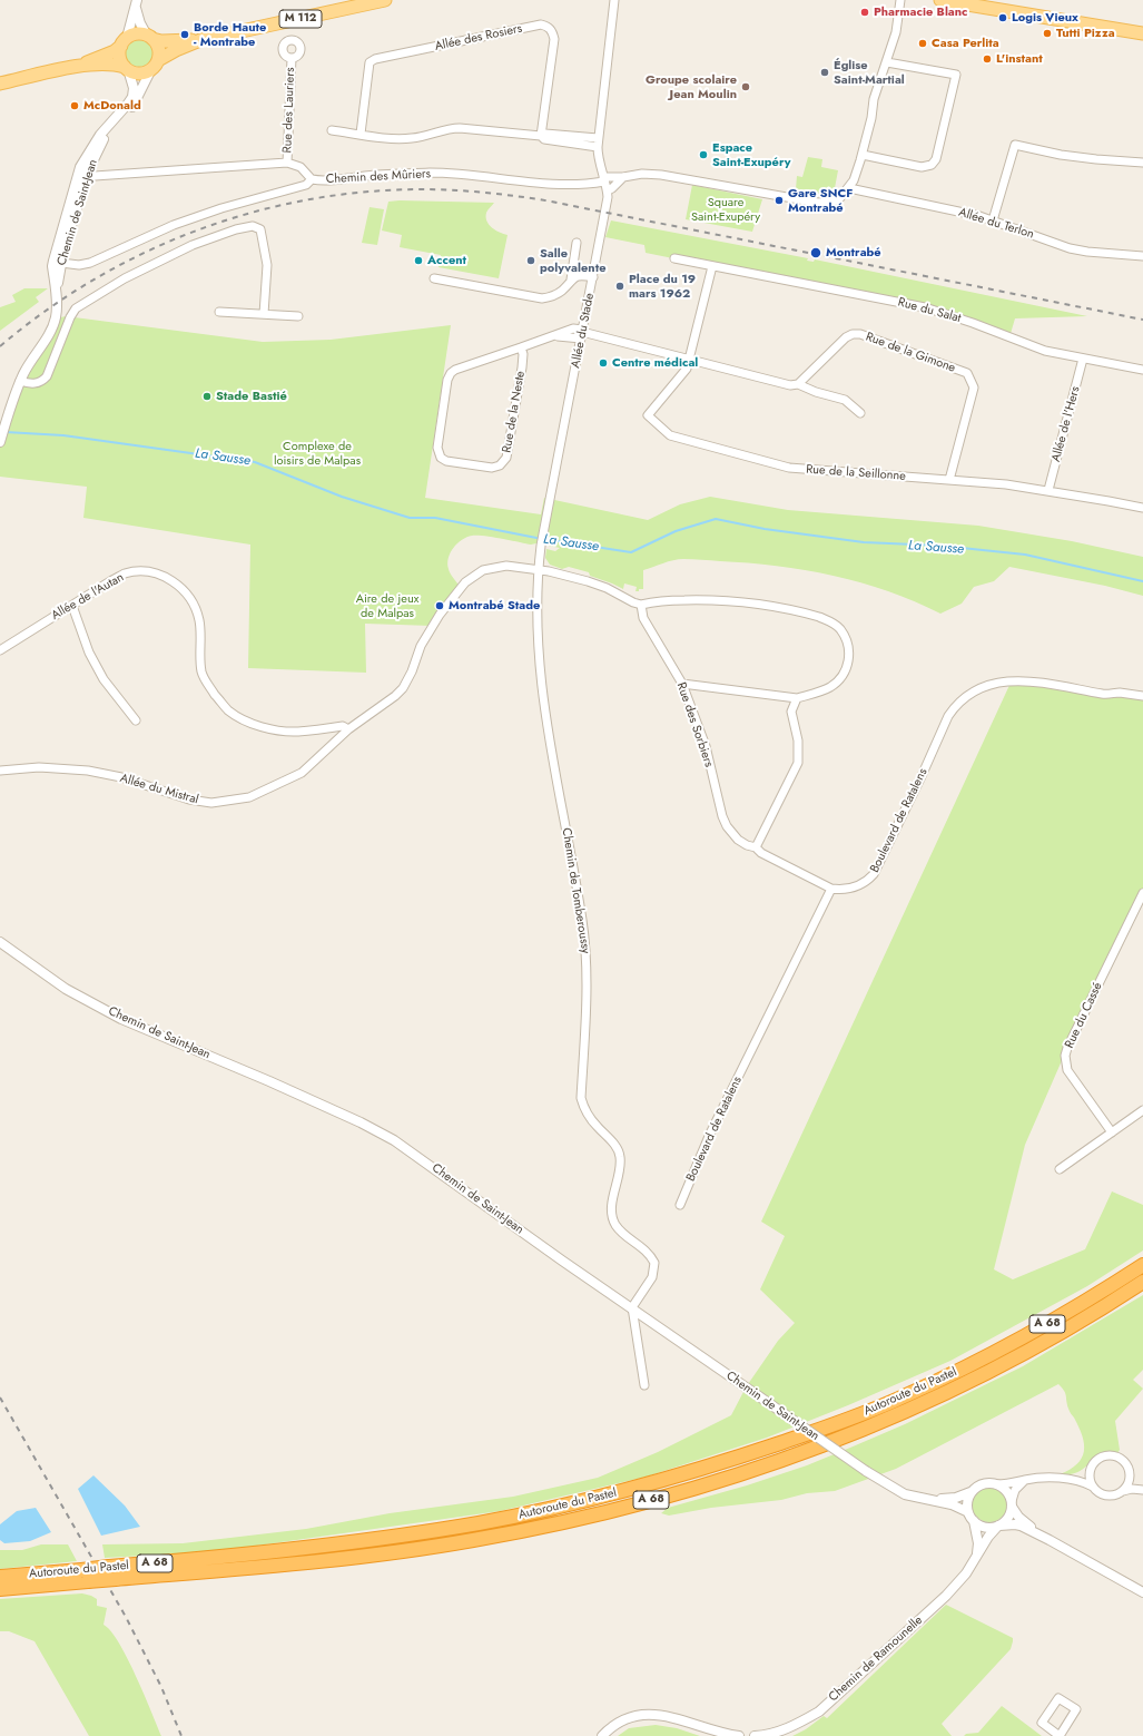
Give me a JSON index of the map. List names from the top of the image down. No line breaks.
{"streets":{"highway":["A 68","Autoroute du Pastel"],"main road":["M 112"],"street":["Allée des Rosiers","Rue des Lauriers","Chemin des Mûriers","Chemin de Saint-Jean","Allée du Terlon","Rue du Salat","Allée du Stade","Rue de la Gimone","Rue de la Neste","Allée de l'Hers","Rue de la Seillonne","Allée de l'Autan","Rue des Sorbiers","Allée du Mistral","Boulevard de Ratalens","Chemin de Tomberoussy","Rue du Cassé","Chemin de Ramounelle"]},"crossings":[["M 112","Chemin de Saint-Jean"],["Chemin des Mûriers","Chemin de Saint-Jean"],["Chemin des Mûriers","Allée du Terlon"],["Chemin des Mûriers","Allée du Stade"],["Chemin de Saint-Jean","Chemin de Tomberoussy"],["Chemin de Saint-Jean","Chemin de Ramounelle"],["Rue du Salat","Allée de l'Hers"],["Allée du Stade","Rue de la Neste"],["Allée du Stade","Chemin de Tomberoussy"],["Rue de la Gimone","Rue de la Seillonne"],["Allée de l'Hers","Rue de la Seillonne"],["Allée de l'Autan","Allée du Mistral"],["Rue des Sorbiers","Boulevard de Ratalens"]],"water":["La Sausse"],"parks":["Square Saint-Exupéry","Complexe de loisirs de Malpas","Aire de jeux de Malpas"],"places":["Pharmacie Blanc","Logis Vieux","Tutti Pizza","Borde Haute - Montrabe","Casa Perlita","L'instant","Église Saint-Martial","Groupe scolaire Jean Moulin","McDonald","Espace Saint-Exupéry","Gare SNCF Montrabé","Montrabé","Accent","Salle polyvalente","Place du 19 mars 1962","Centre médical","Stade Bastié","Montrabé Stade"]}
